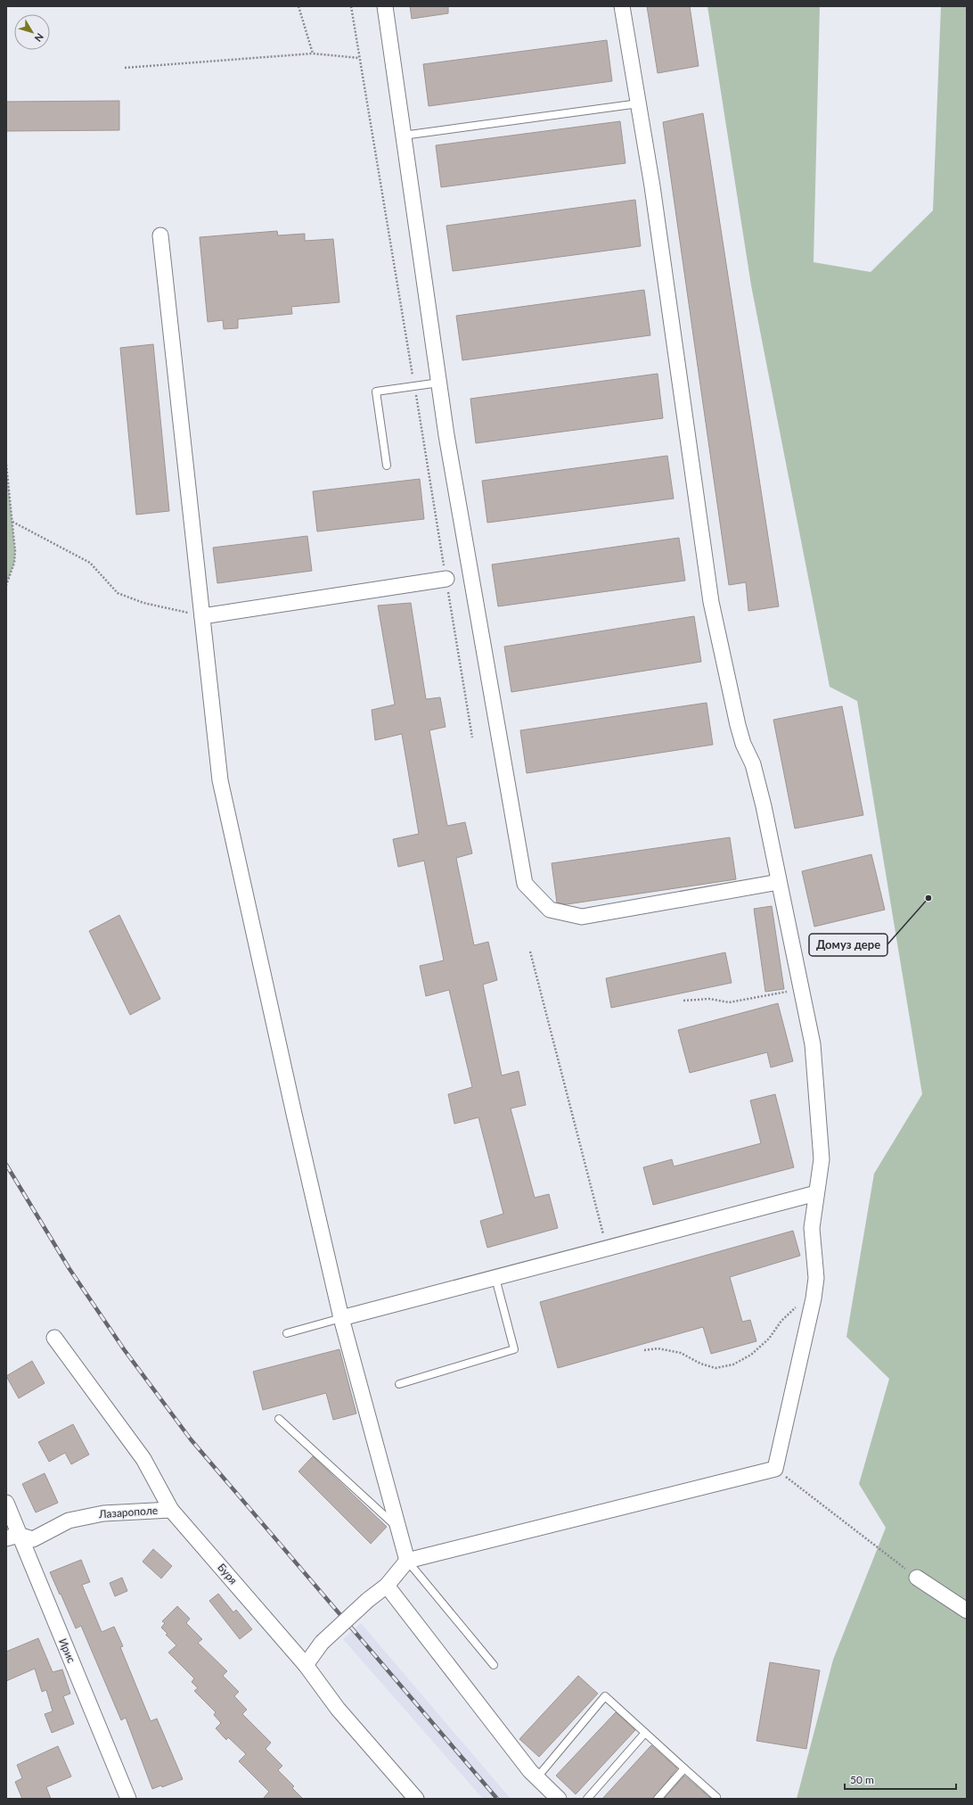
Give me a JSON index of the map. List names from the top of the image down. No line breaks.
{"streets":{"street":["Лазарополе","Буря","Ирис"]},"crossings":[["Лазарополе","Буря"],["Лазарополе","Ирис"]],"places":["Домуз дере"],"scale_bar":"50 m","north":"bottom right"}
